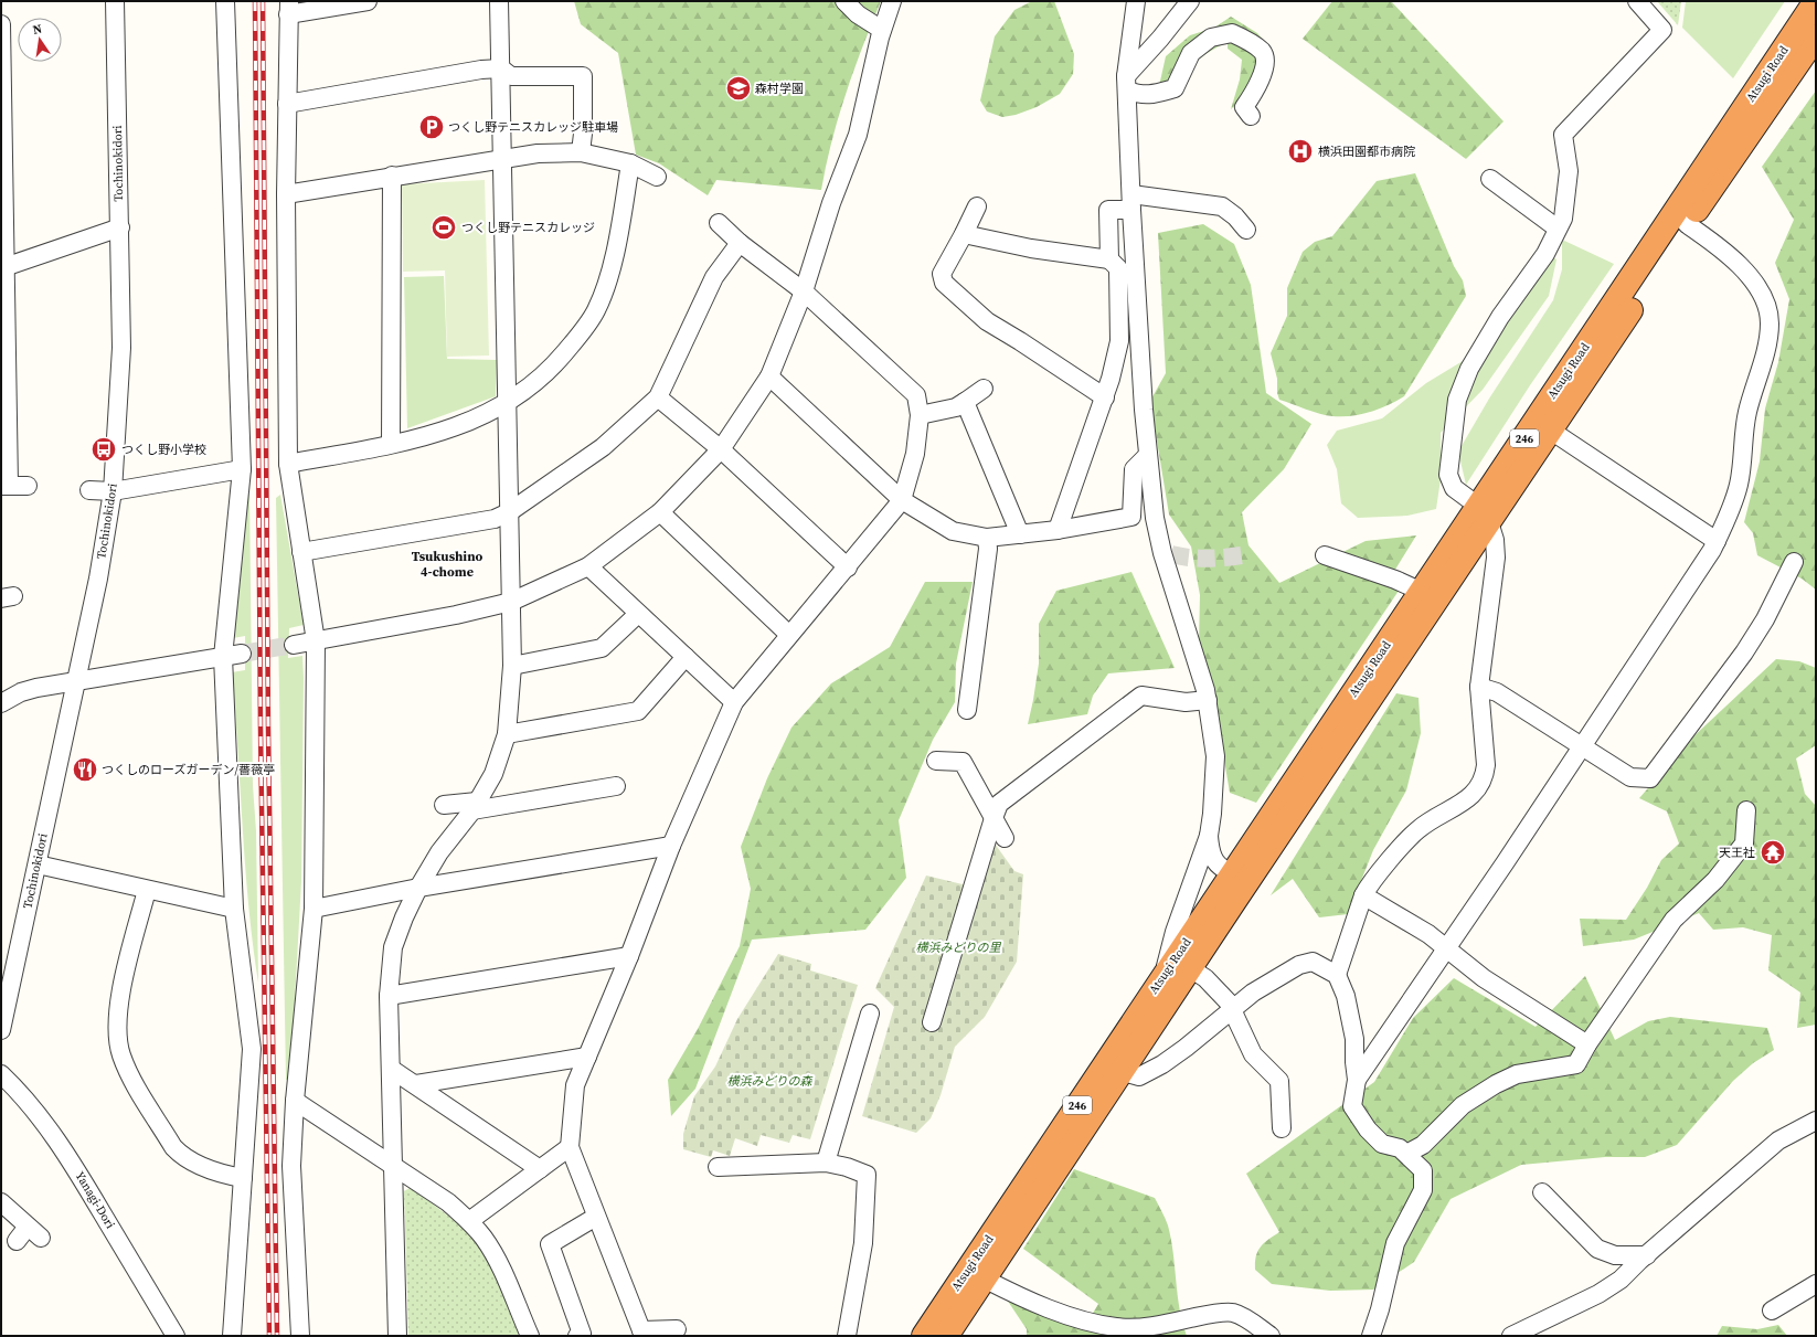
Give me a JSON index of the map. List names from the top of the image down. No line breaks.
{"streets":{"highway":["Atsugi Road","246"],"street":["Tochinokidori","Yanagi-Dori"]},"districts":["Tsukushino 4-chome"],"parks":["横浜みどりの里","横浜みどりの森"],"places":{"school or university":["森村学園"],"parking":["つくし野テニスカレッジ駐車場"],"hospital":["横浜田園都市病院"],"sports":["つくし野テニスカレッジ"],"bus stop":["つくし野小学校"],"restaurant":["つくしのローズガーデン/薔薇亭"],"temple":["天王社"]},"north":"top"}
